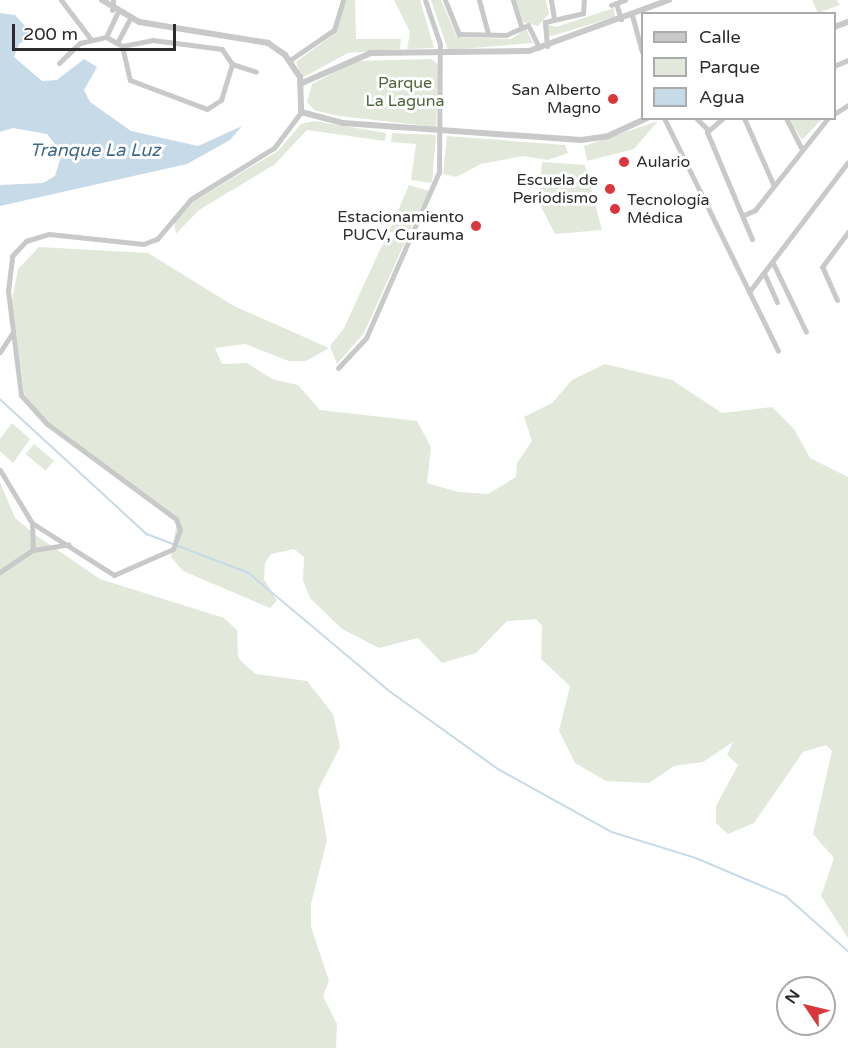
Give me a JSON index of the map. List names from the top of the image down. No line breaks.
{"water":["Tranque La Luz"],"parks":["Parque La Laguna"],"places":["San Alberto Magno","Aulario","Escuela de Periodismo","Tecnología Médica","Estacionamiento PUCV, Curauma"],"legend":["Calle","Parque","Agua"],"scale_bar":"200 m","north":"top left"}
